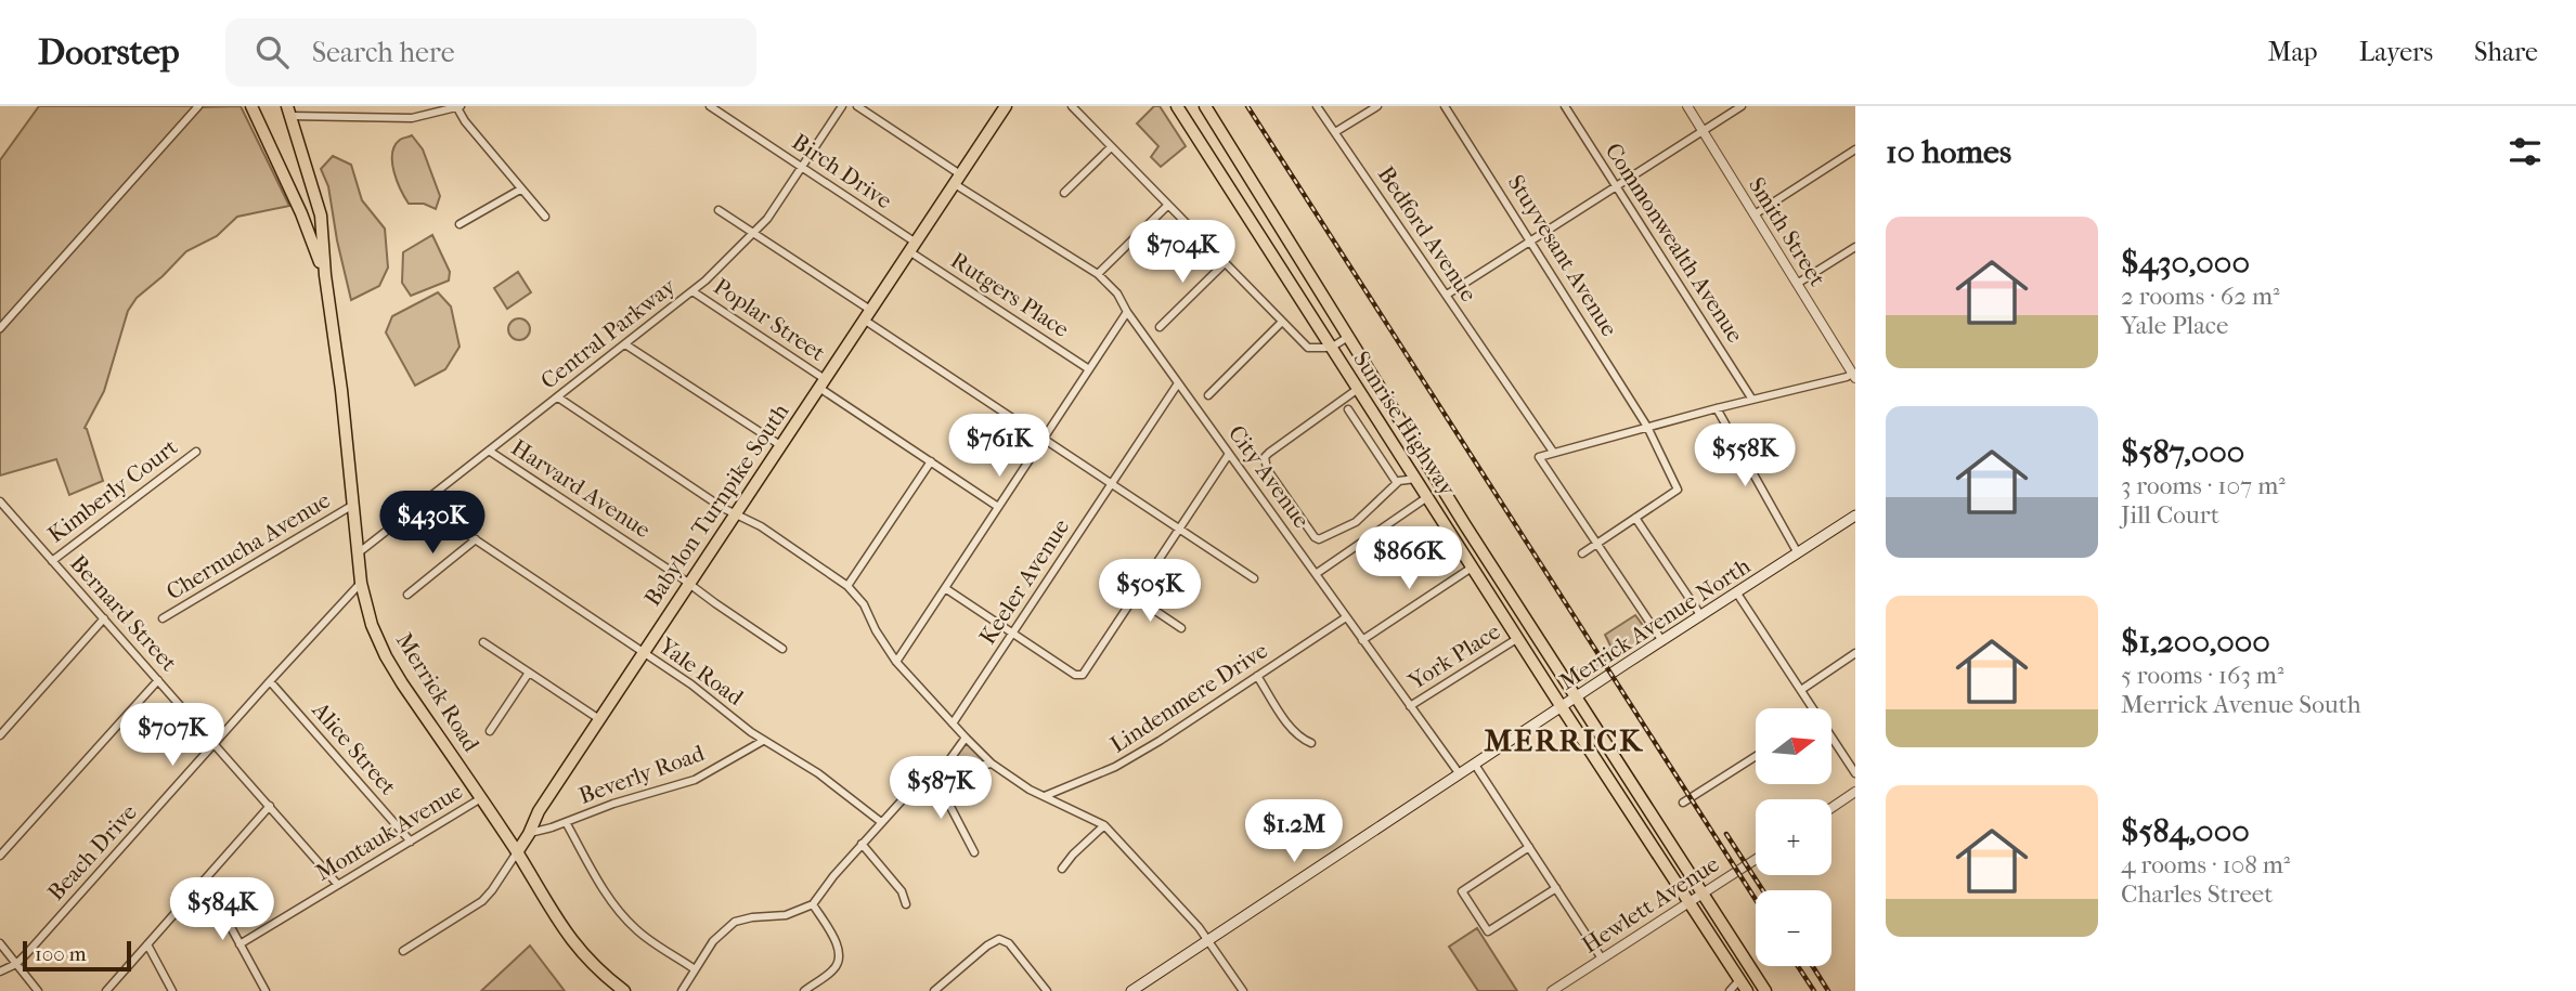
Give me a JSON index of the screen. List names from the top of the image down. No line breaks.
{"streets":{"main road":["Sunrise Highway","Babylon Turnpike South","Merrick Avenue North","Merrick Road"],"street":["Birch Drive","Smith Street","Bedford Avenue","Commonwealth Avenue","Stuyvesant Avenue","Rutgers Place","Poplar Street","Central Parkway","City Avenue","Harvard Avenue","Kimberly Court","Chernucha Avenue","Keeler Avenue","Bernard Street","York Place","Yale Road","Lindenmere Drive","Alice Street","Beverly Road","Montauk Avenue","Beach Drive","Hewlett Avenue"]},"crossings":[["Birch Drive","Rutgers Place"],["Birch Drive","Central Parkway"],["Birch Drive","Babylon Turnpike South"],["Rutgers Place","Babylon Turnpike South"],["Poplar Street","Central Parkway"],["Poplar Street","Babylon Turnpike South"],["Central Parkway","Harvard Avenue"],["Central Parkway","Yale Road"],["Central Parkway","Merrick Road"],["Sunrise Highway","Merrick Avenue North"],["Sunrise Highway","York Place"],["Sunrise Highway","Hewlett Avenue"],["City Avenue","Babylon Turnpike South"],["City Avenue","Keeler Avenue"],["City Avenue","Merrick Avenue North"],["City Avenue","York Place"],["City Avenue","Lindenmere Drive"],["Harvard Avenue","Babylon Turnpike South"],["Kimberly Court","Bernard Street"],["Babylon Turnpike South","Yale Road"],["Babylon Turnpike South","Merrick Road"],["Babylon Turnpike South","Beverly Road"],["Chernucha Avenue","Merrick Road"],["Bernard Street","Montauk Avenue"],["Bernard Street","Beach Drive"],["Yale Road","Beverly Road"],["Merrick Road","Montauk Avenue"],["Merrick Road","Beach Drive"],["Alice Street","Montauk Avenue"],["Alice Street","Beach Drive"]],"districts":["MERRICK"],"scale_bar":"100 m","north":"right","page":{"header":"Doorstep","search":"Search here","nav":["Map","Layers","Share"],"heading":"10 homes","list":[{"name":"$430,000","note":"2 rooms · 62 m² · Yale Place"},{"name":"$587,000","note":"3 rooms · 107 m² · Jill Court"},{"name":"$1,200,000","note":"5 rooms · 163 m² · Merrick Avenue South"},{"name":"$584,000","note":"4 rooms · 108 m² · Charles Street"}],"price":["$704K","$761K","$558K","$430K","$866K","$505K","$707K","$587K","$1.2M","$584K"],"map_buttons":["+","−"],"scale":"100 m"}}
